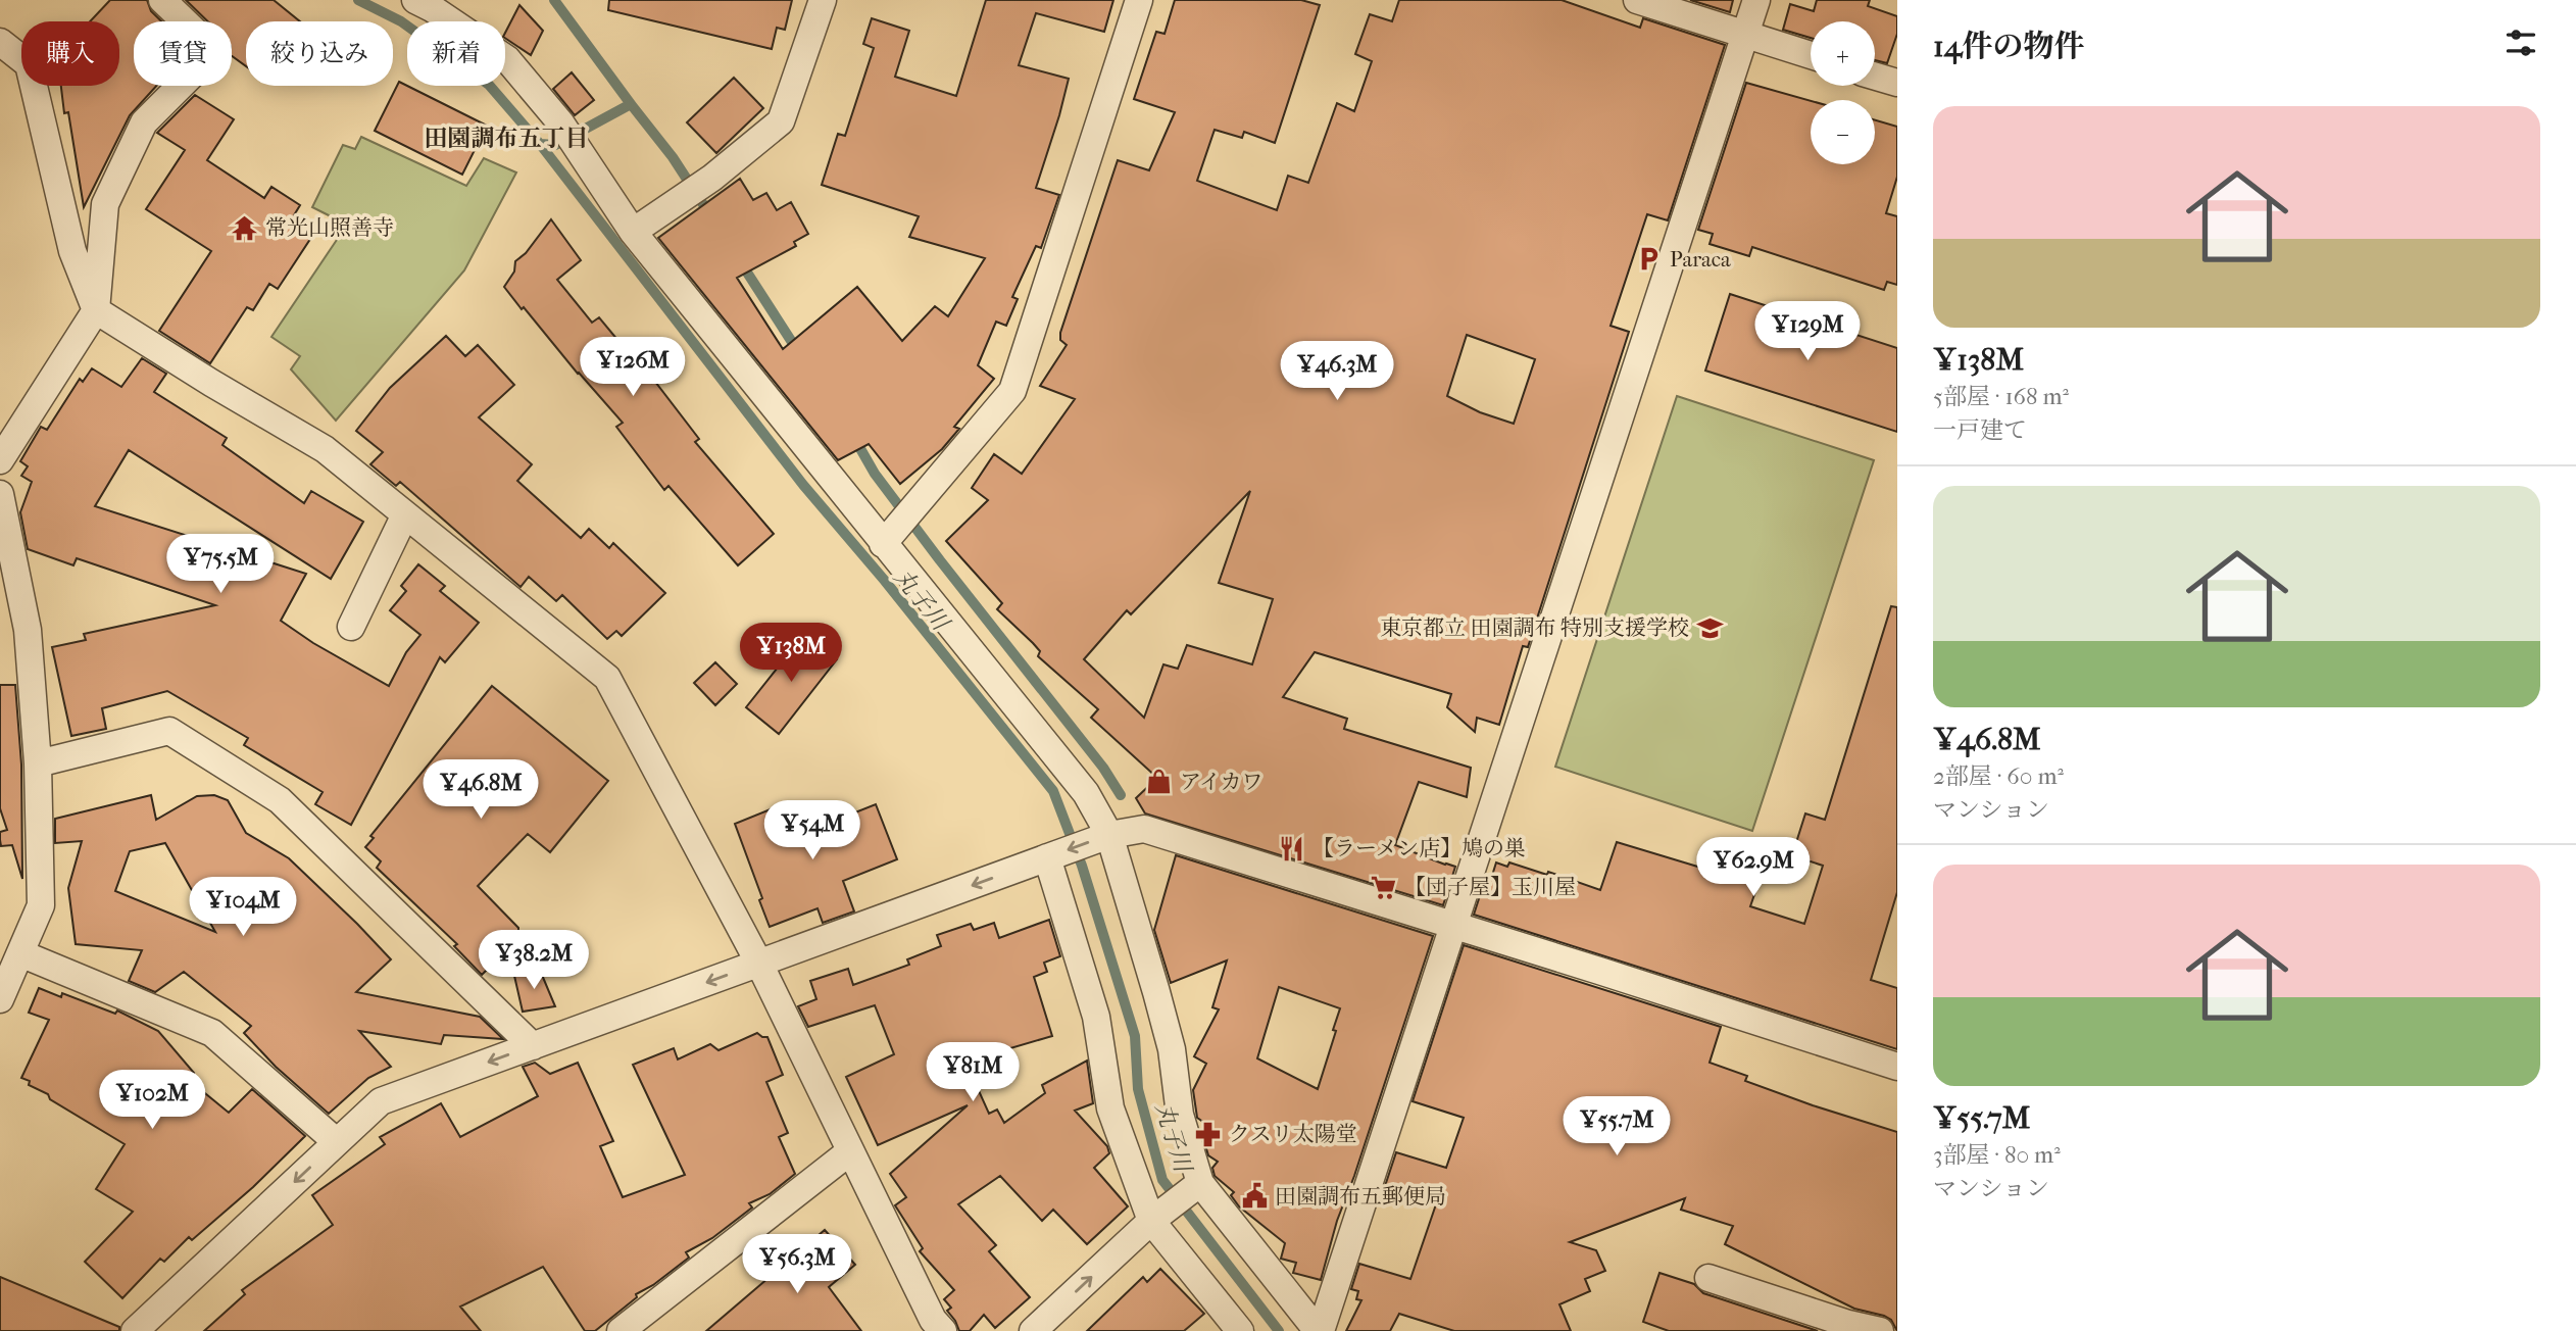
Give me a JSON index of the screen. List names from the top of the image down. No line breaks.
{"districts":["田園調布五丁目"],"water":["丸子川"],"places":{"temple":["常光山照善寺"],"parking":["Paraca"],"school or university":["東京都立 田園調布 特別支援学校"],"shop":["アイカワ"],"restaurant":["【ラーメン店】鳩の巣"],"supermarket":["【団子屋】玉川屋"],"pharmacy":["クスリ太陽堂"],"public building":["田園調布五郵便局"]},"page":{"heading":"14件の物件","map_buttons":["+","−"],"chip":["購入","賃貸","絞り込み","新着"],"list":[{"name":"¥138M","note":"5部屋 · 168 m² · 一戸建て"},{"name":"¥46.8M","note":"2部屋 · 60 m² · マンション"},{"name":"¥55.7M","note":"3部屋 · 80 m² · マンション"}],"price":["¥129M","¥126M","¥46.3M","¥75.5M","¥138M","¥46.8M","¥54M","¥62.9M","¥104M","¥38.2M","¥81M","¥102M","¥55.7M","¥56.3M"]}}
